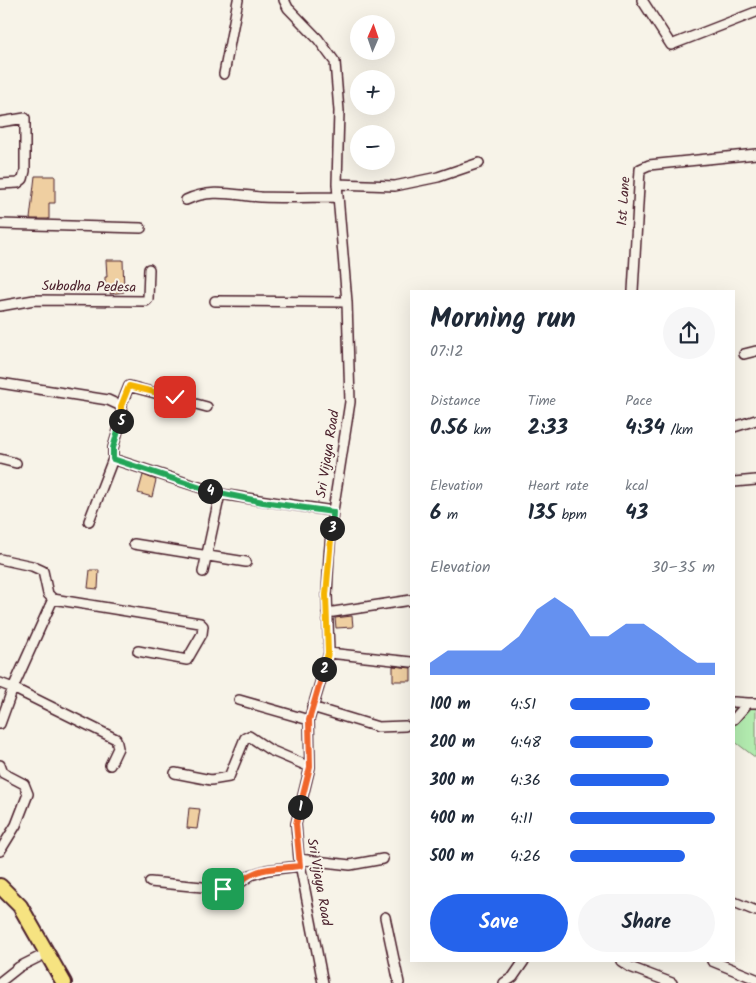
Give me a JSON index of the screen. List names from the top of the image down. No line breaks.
{"streets":{"street":["1st Lane","Subodha Pedesa","Sri Vijaya Road"]},"north":"top","page":{"map_buttons":["+","−"],"heading":["Morning run","07:12"],"stats":[["Distance","0.56 km"],["Time","2:33"],["Pace","4:34 /km"],["Elevation","6 m"],["Heart rate","135 bpm"],["kcal","43"]],"pins":["5","4","3","2","1"],"chart":["Elevation","30–35 m"],"list":[{"name":"100 m","note":"4:51"},{"name":"200 m","note":"4:48"},{"name":"300 m","note":"4:36"},{"name":"400 m","note":"4:11"},{"name":"500 m","note":"4:26"}],"buttons":["Save","Share"]}}
